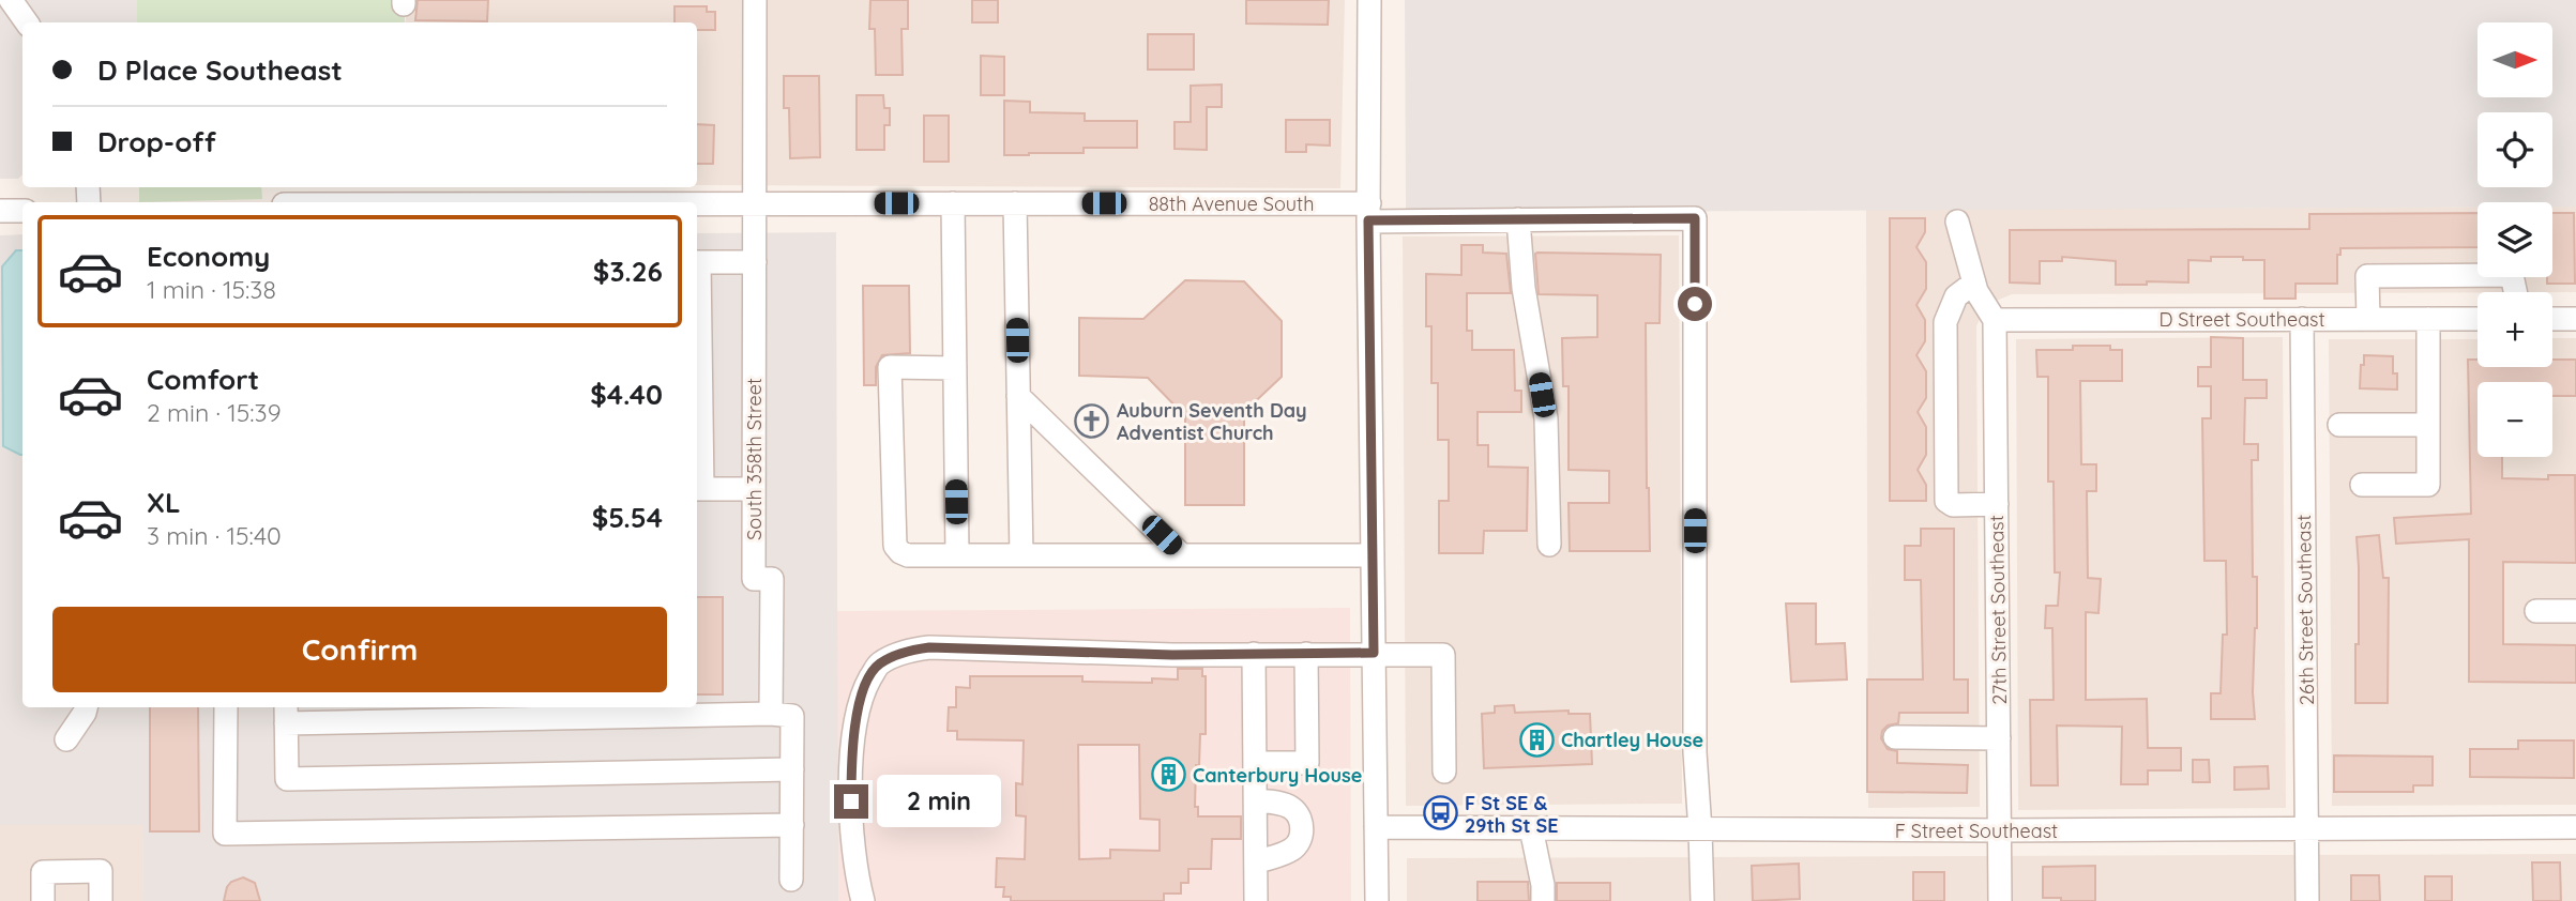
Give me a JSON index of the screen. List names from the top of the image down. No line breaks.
{"streets":{"street":["88th Avenue South","D Street Southeast","South 358th Street","27th Street Southeast","26th Street Southeast","F Street Southeast"]},"crossings":[["88th Avenue South","South 358th Street"],["D Street Southeast","27th Street Southeast"],["D Street Southeast","26th Street Southeast"],["27th Street Southeast","F Street Southeast"],["26th Street Southeast","F Street Southeast"]],"places":{"church":["Auburn Seventh Day Adventist Church"],"building":["Chartley House","Canterbury House"],"bus stop":["F St SE & 29th St SE"]},"north":"right","page":{"map_buttons":["+","−"],"banner":["D Place Southeast","Drop-off"],"list":[{"name":"Economy","note":"1 min · 15:38","value":"$3.26"},{"name":"Comfort","note":"2 min · 15:39","value":"$4.40"},{"name":"XL","note":"3 min · 15:40","value":"$5.54"}],"buttons":"Confirm","bubble":"2 min"}}
